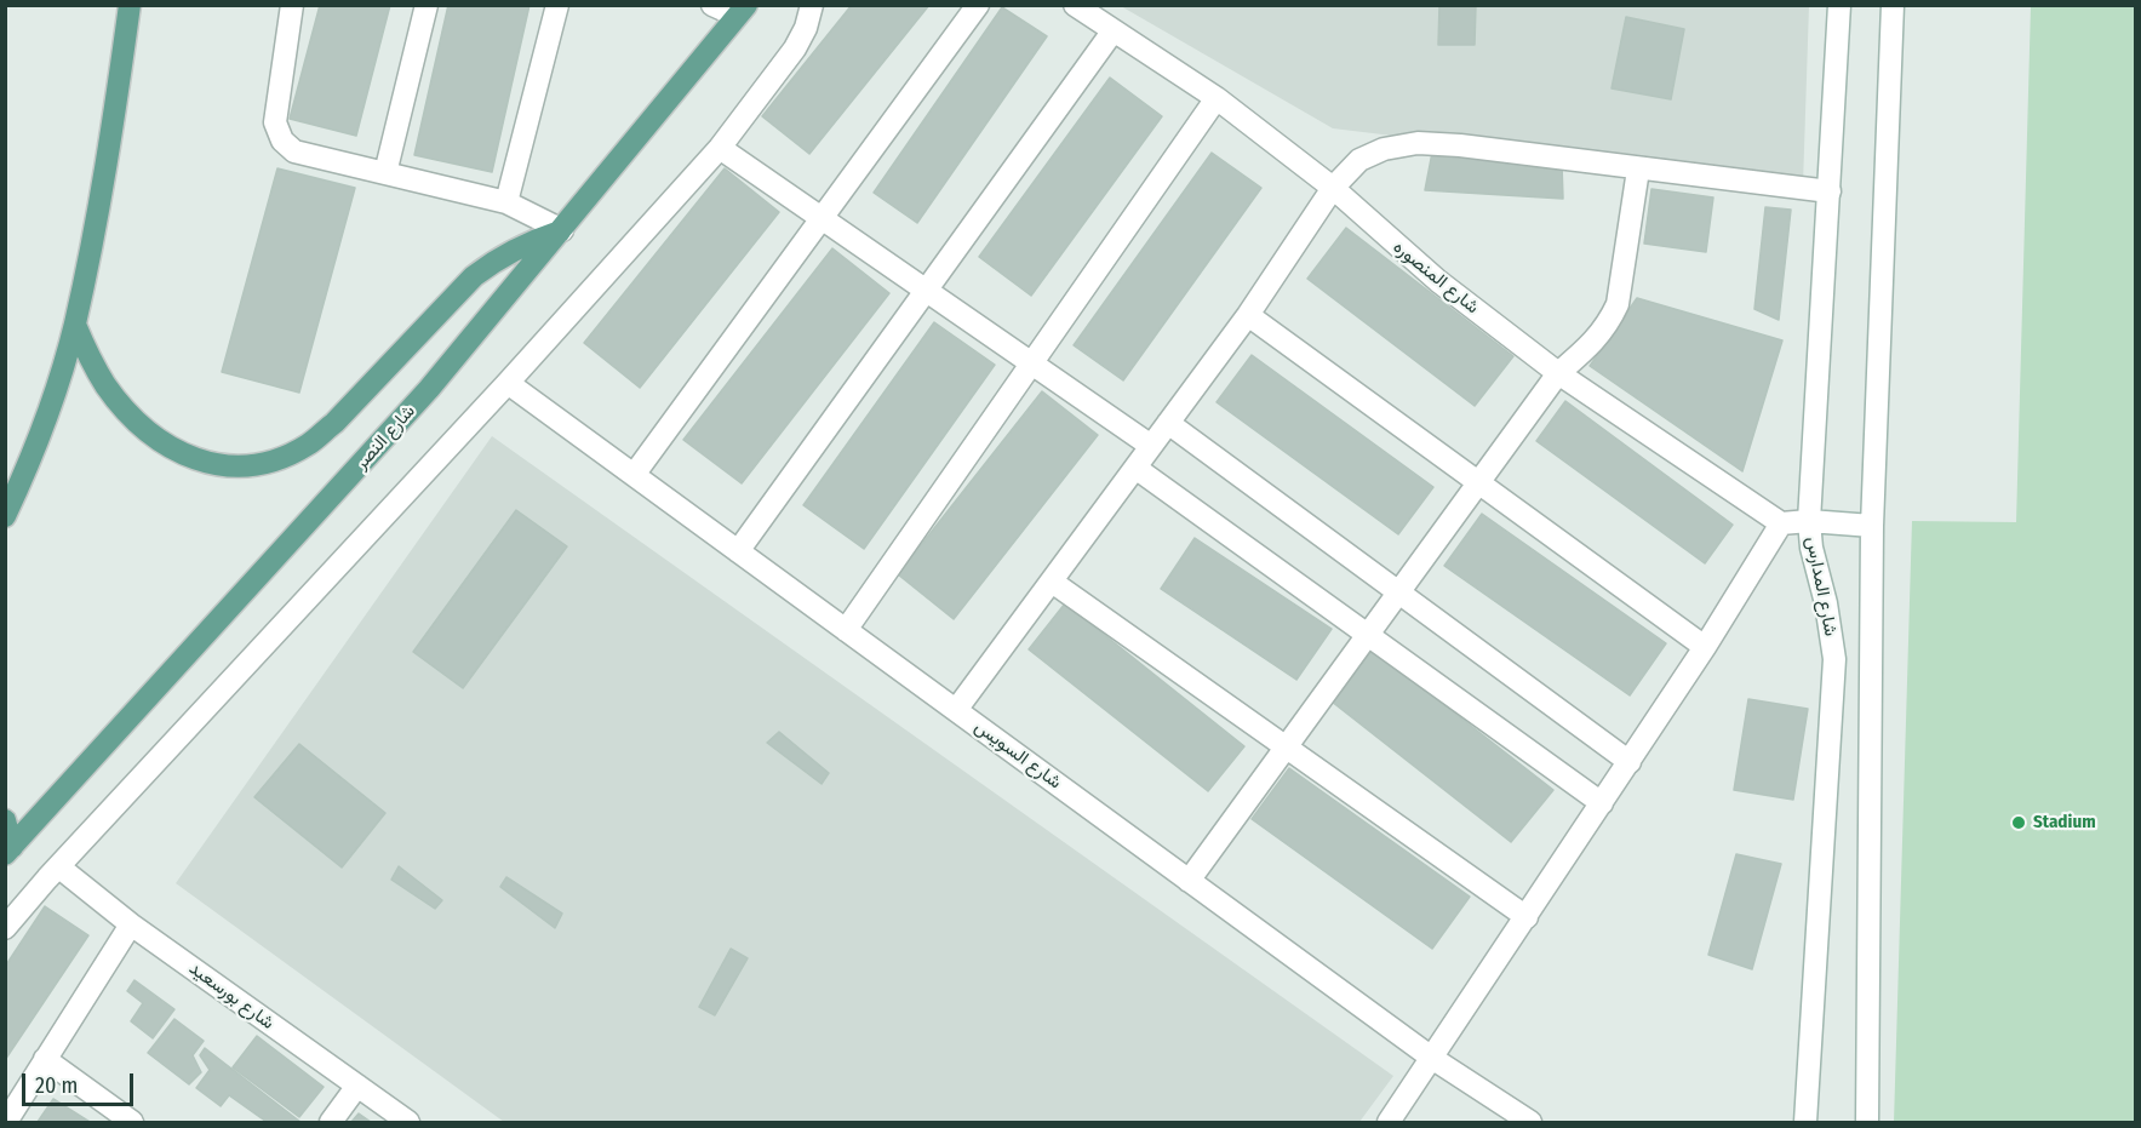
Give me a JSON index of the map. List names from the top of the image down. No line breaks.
{"streets":{"main road":["شارع النصر"],"street":["شارع المنصوره","شارع المدارس","شارع السويس","شارع بورسعيد"]},"places":["Stadium"],"scale_bar":"20 m"}
